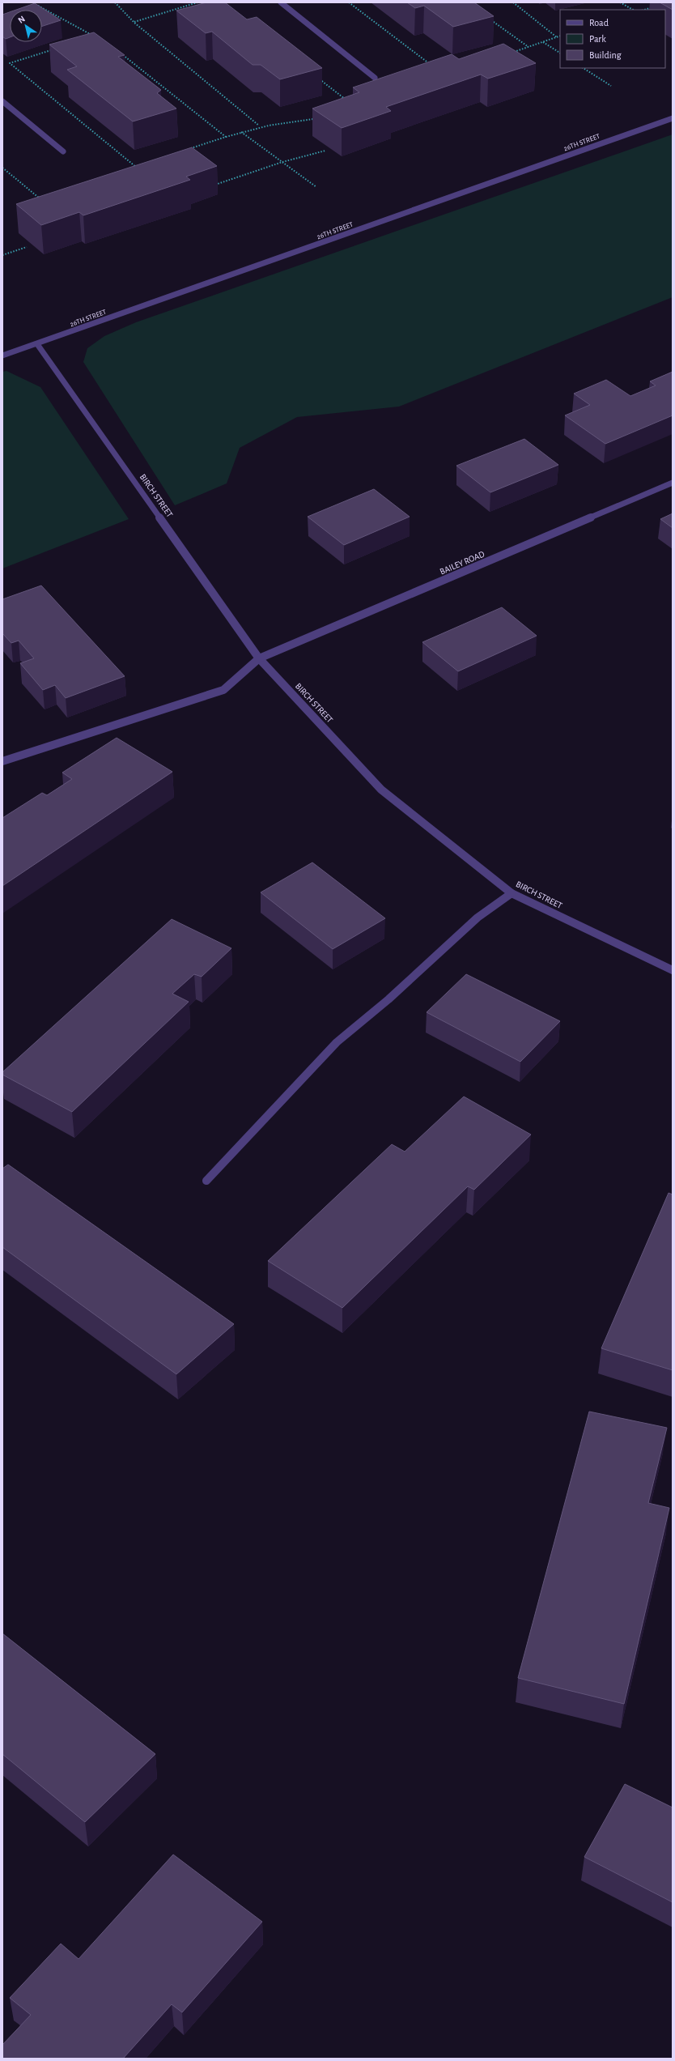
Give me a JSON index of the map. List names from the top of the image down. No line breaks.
{"streets":{"street":["26TH STREET","BIRCH STREET","BAILEY ROAD"]},"crossings":[["26TH STREET","BIRCH STREET"],["BIRCH STREET","BAILEY ROAD"]],"legend":["Road","Park","Building"],"north":"top left"}
